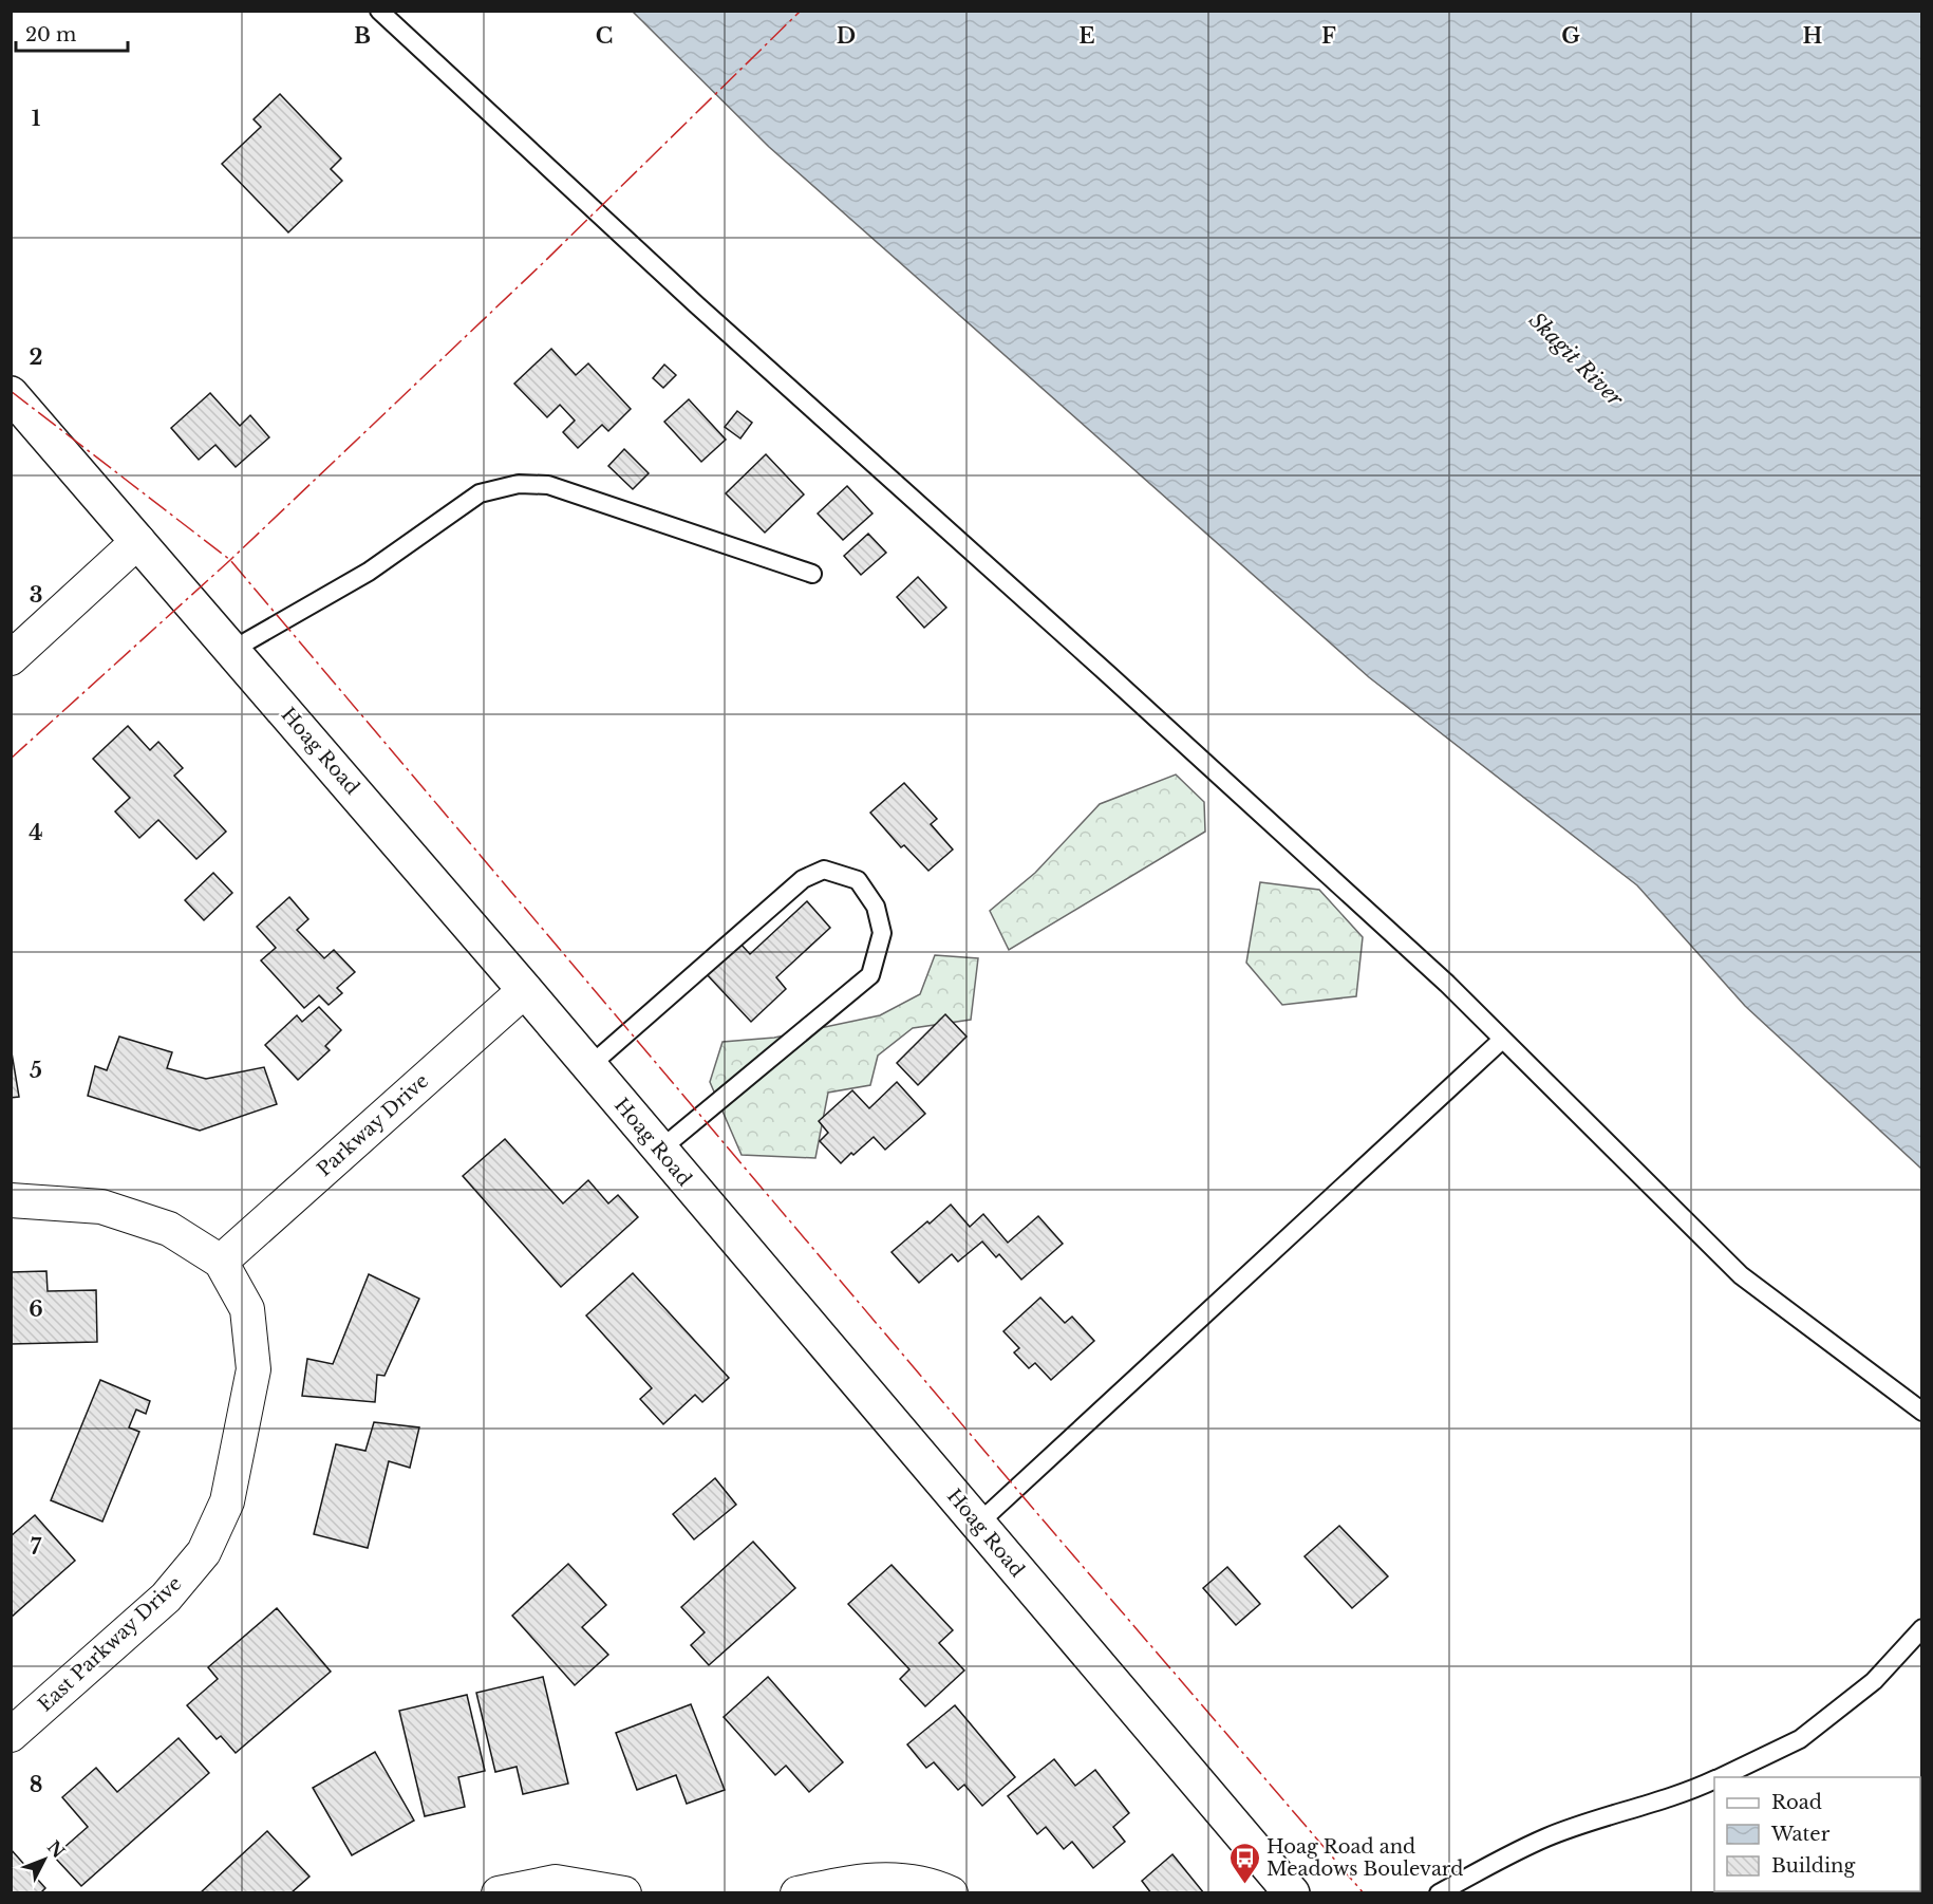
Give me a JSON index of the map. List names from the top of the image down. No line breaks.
{"streets":{"street":["Hoag Road","Parkway Drive","East Parkway Drive"]},"crossings":[["Hoag Road","Parkway Drive"],["Parkway Drive","East Parkway Drive"]],"water":["Skagit River"],"places":{"bus stop":["Hoag Road and Meadows Boulevard"]},"legend":["Road","Water","Building"],"scale_bar":"20 m","north":"top right","grid":{"columns":["B","C","D","E","F","G","H"],"rows":["1","2","3","4","5","6","7","8"]}}
